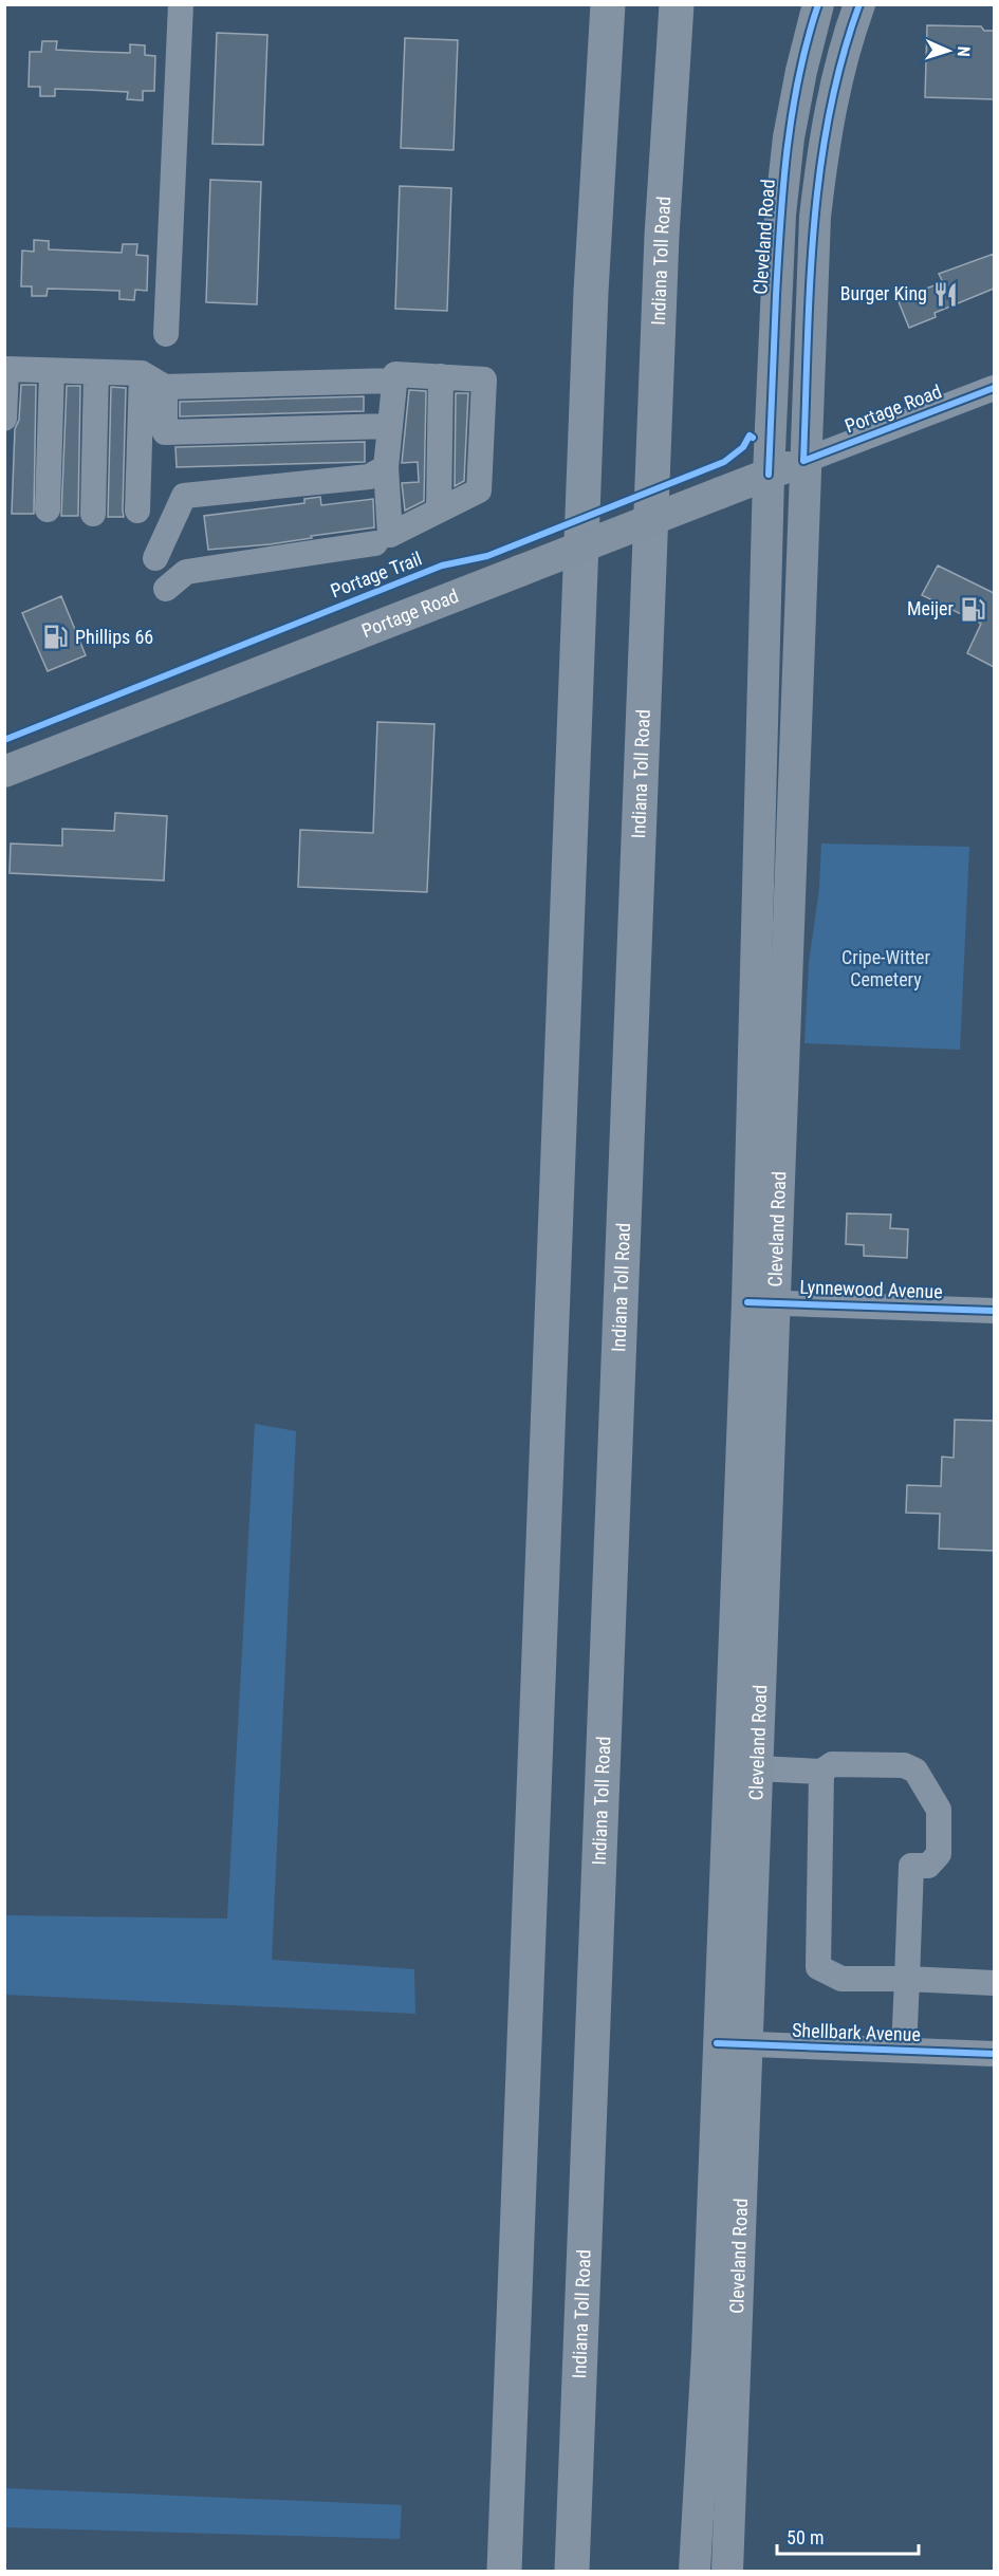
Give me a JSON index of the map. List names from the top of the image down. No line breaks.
{"streets":{"highway":["Indiana Toll Road"],"main road":["Cleveland Road","Portage Road"],"street":["Lynnewood Avenue","Shellbark Avenue"],"cycle path":["Portage Trail"]},"crossings":[["Cleveland Road","Portage Road"],["Cleveland Road","Lynnewood Avenue"],["Cleveland Road","Shellbark Avenue"]],"parks":["Cripe-Witter Cemetery"],"places":{"restaurant":["Burger King"],"fuel station":["Meijer","Phillips 66"]},"scale_bar":"50 m","north":"right"}
